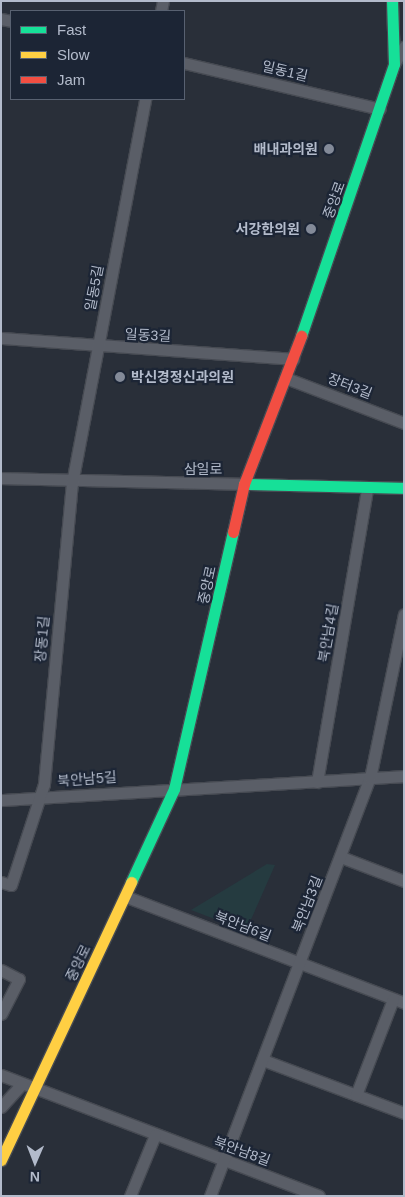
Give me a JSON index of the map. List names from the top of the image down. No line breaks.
{"streets":{"main road":["중앙로","삼일로"],"street":["일동1길","일동5길","일동3길","장터3길","북안남4길","장동1길","북안남5길","북안남3길","북안남6길","북안남8길"]},"crossings":[["일동1길","중앙로"],["중앙로","일동3길"],["중앙로","장터3길"],["중앙로","삼일로"],["중앙로","북안남5길"],["중앙로","북안남6길"],["중앙로","북안남8길"],["일동5길","일동3길"],["일동5길","삼일로"],["일동5길","장동1길"],["삼일로","북안남4길"],["삼일로","장동1길"],["장동1길","북안남5길"],["북안남3길","북안남6길"],["북안남3길","북안남8길"]],"places":["배내과의원","서강한의원","박신경정신과의원"],"legend":["Fast","Slow","Jam"],"north":"bottom"}
